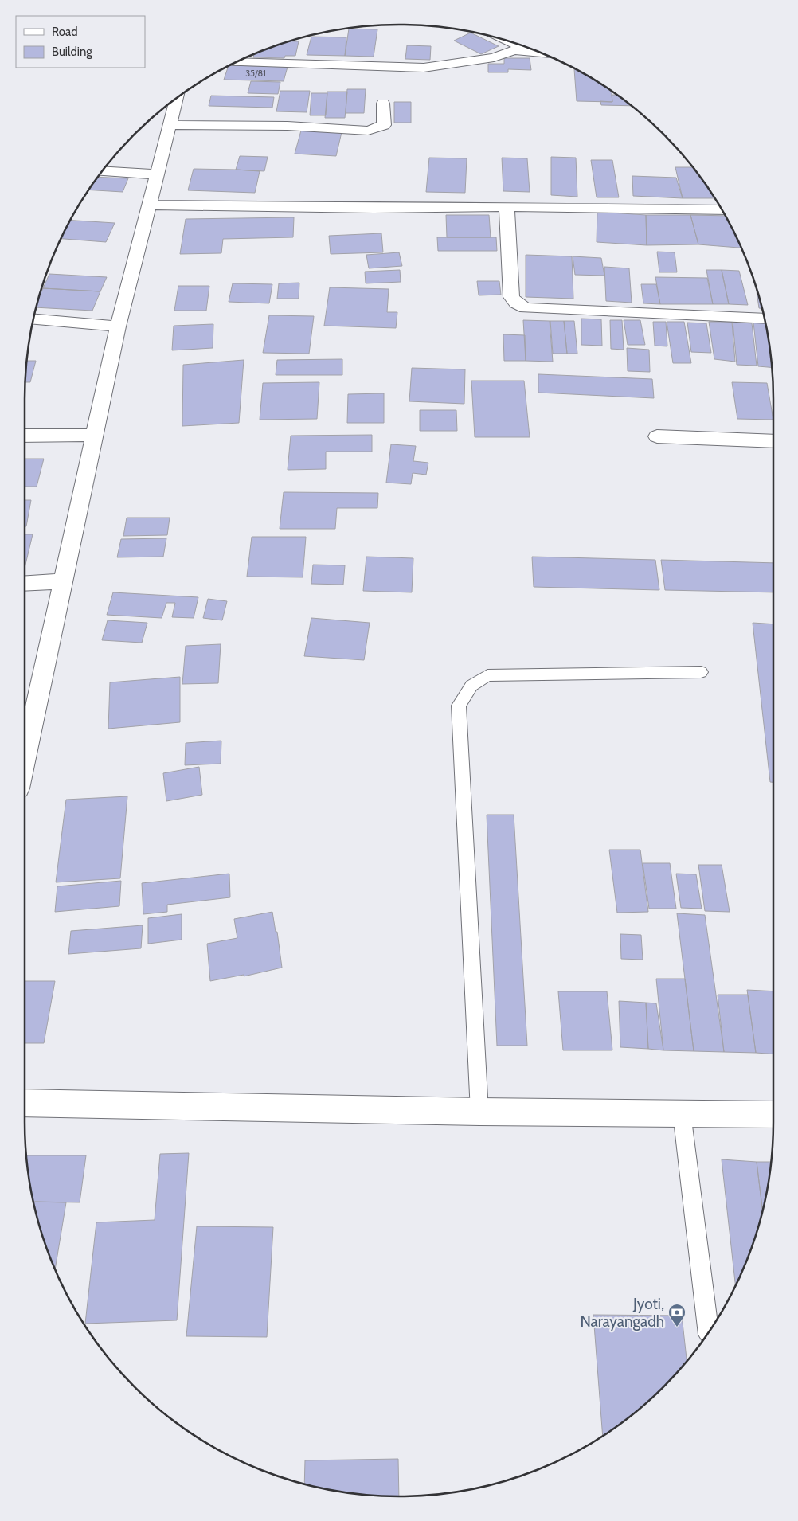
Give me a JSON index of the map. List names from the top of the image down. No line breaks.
{"places":{"bank":["Jyoti, Narayangadh"]},"house_numbers":["35/81"],"legend":["Road","Building"]}
